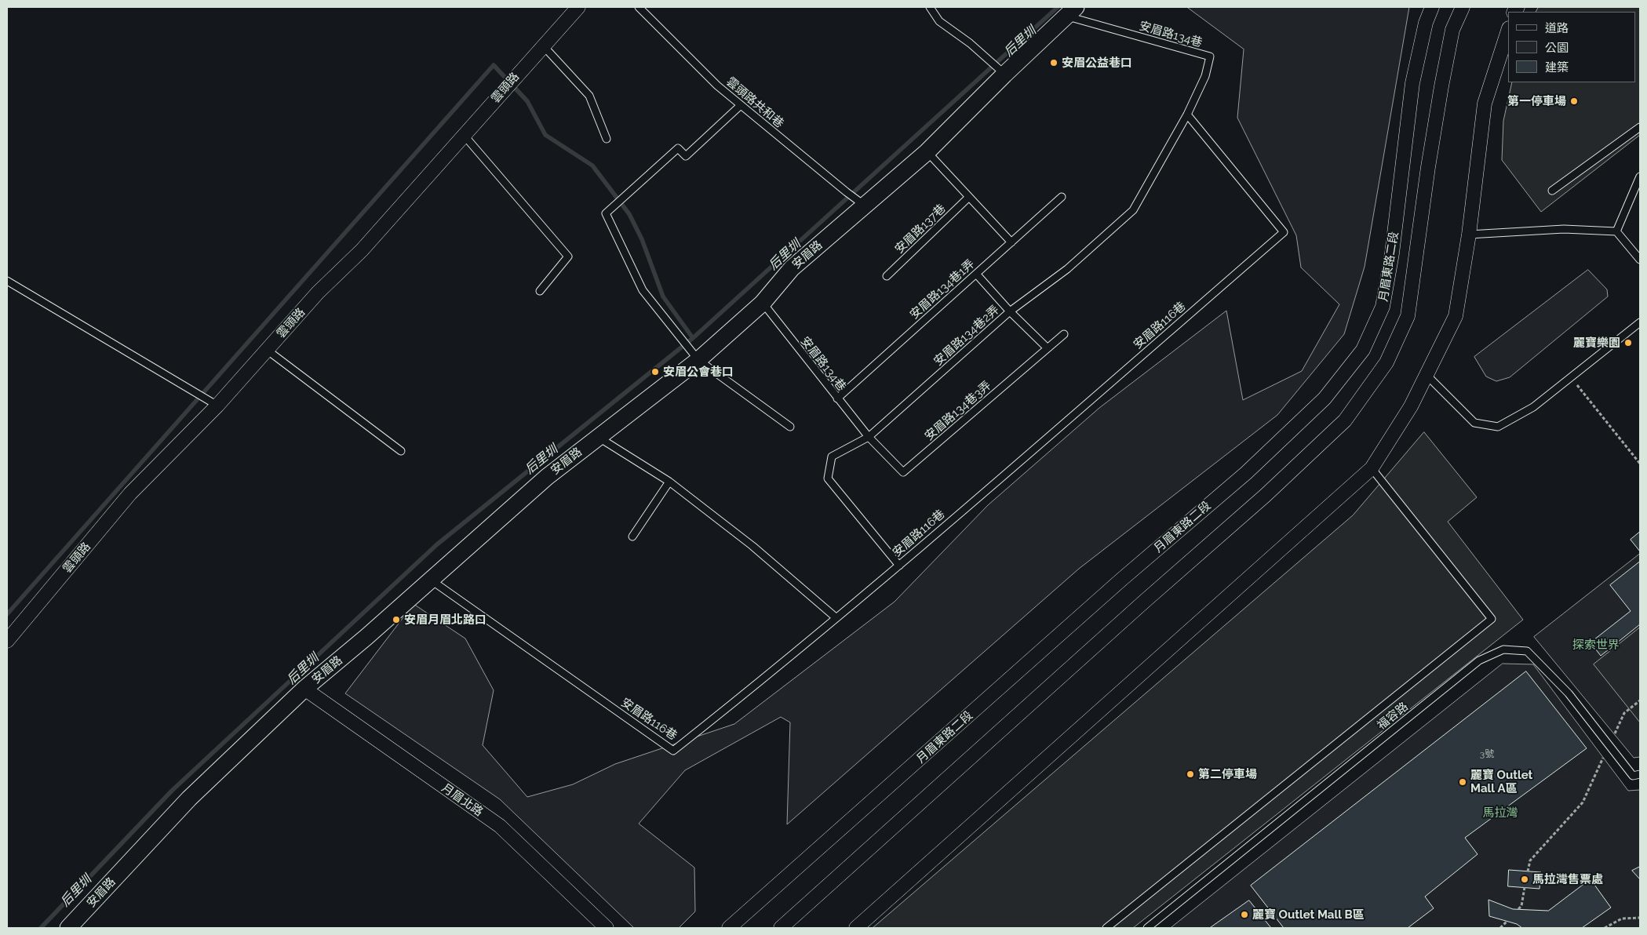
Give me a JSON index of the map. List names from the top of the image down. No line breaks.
{"streets":{"street":["雲頭路","安眉路","月眉東路二段","月眉北路"],"lane":["安眉路134巷","雲頭路共和巷","安眉路137巷","安眉路134巷1弄","安眉路116巷","安眉路134巷2弄","安眉路134巷3弄","福容路"]},"crossings":[["安眉路134巷","安眉路"],["安眉路134巷","安眉路134巷1弄"],["安眉路134巷","安眉路116巷"],["安眉路134巷","安眉路134巷2弄"],["安眉路134巷","安眉路134巷3弄"],["雲頭路共和巷","安眉路"],["安眉路","安眉路116巷"],["安眉路","月眉北路"],["安眉路116巷","安眉路134巷2弄"],["安眉路134巷2弄","安眉路134巷3弄"]],"water":["后里圳"],"parks":["探索世界","馬拉灣"],"places":["安眉公益巷口","第一停車場","麗寶樂園","安眉公會巷口","安眉月眉北路口","第二停車場","麗寶 Outlet Mall A區","馬拉灣售票處","麗寶 Outlet Mall B區"],"house_numbers":["3號"],"legend":["道路","公園","建築"]}
